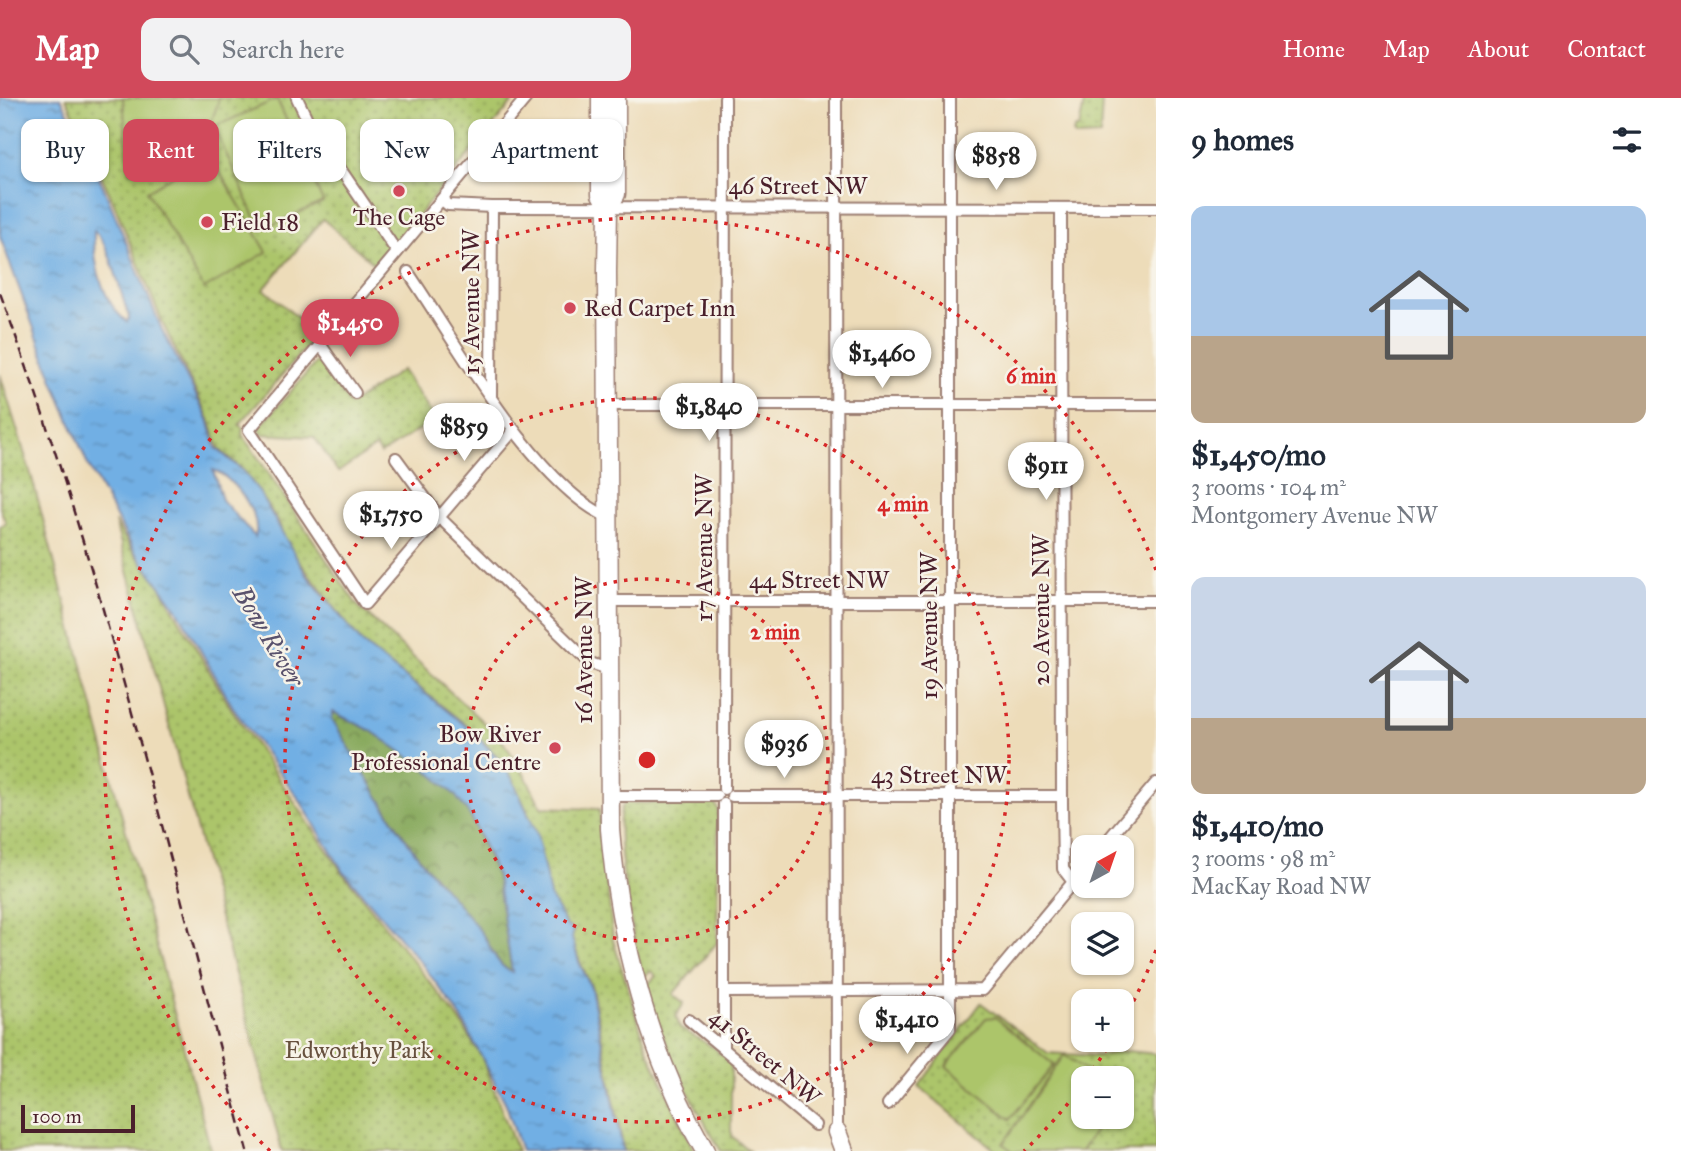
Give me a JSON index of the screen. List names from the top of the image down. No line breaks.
{"streets":{"highway":["16 Avenue NW"],"street":["46 Street NW","15 Avenue NW","17 Avenue NW","44 Street NW","20 Avenue NW","19 Avenue NW","43 Street NW","41 Street NW"]},"crossings":[["46 Street NW","15 Avenue NW"],["46 Street NW","17 Avenue NW"],["46 Street NW","20 Avenue NW"],["46 Street NW","19 Avenue NW"],["46 Street NW","16 Avenue NW"],["17 Avenue NW","44 Street NW"],["17 Avenue NW","43 Street NW"],["17 Avenue NW","41 Street NW"],["44 Street NW","20 Avenue NW"],["44 Street NW","19 Avenue NW"],["44 Street NW","16 Avenue NW"],["20 Avenue NW","43 Street NW"],["19 Avenue NW","43 Street NW"],["16 Avenue NW","43 Street NW"]],"water":["Bow River"],"parks":["Edworthy Park"],"places":["The Cage","Field 18","Red Carpet Inn","Bow River Professional Centre"],"scale_bar":"100 m","north":"top right","page":{"header":"Map","search":"Search here","nav":["Home","Map","About","Contact"],"heading":"9 homes","chip":["Buy","Rent","Filters","New","Apartment"],"price":["$858","$1,450","$1,460","$1,840","$859","$911","$1,750","$936","$1,410"],"list":[{"name":"$1,450/mo","note":"3 rooms · 104 m² · Montgomery Avenue NW"},{"name":"$1,410/mo","note":"3 rooms · 98 m² · MacKay Road NW"}],"map_buttons":["+","−"],"scale":"100 m"},"rings":["6 min","4 min","2 min"]}
